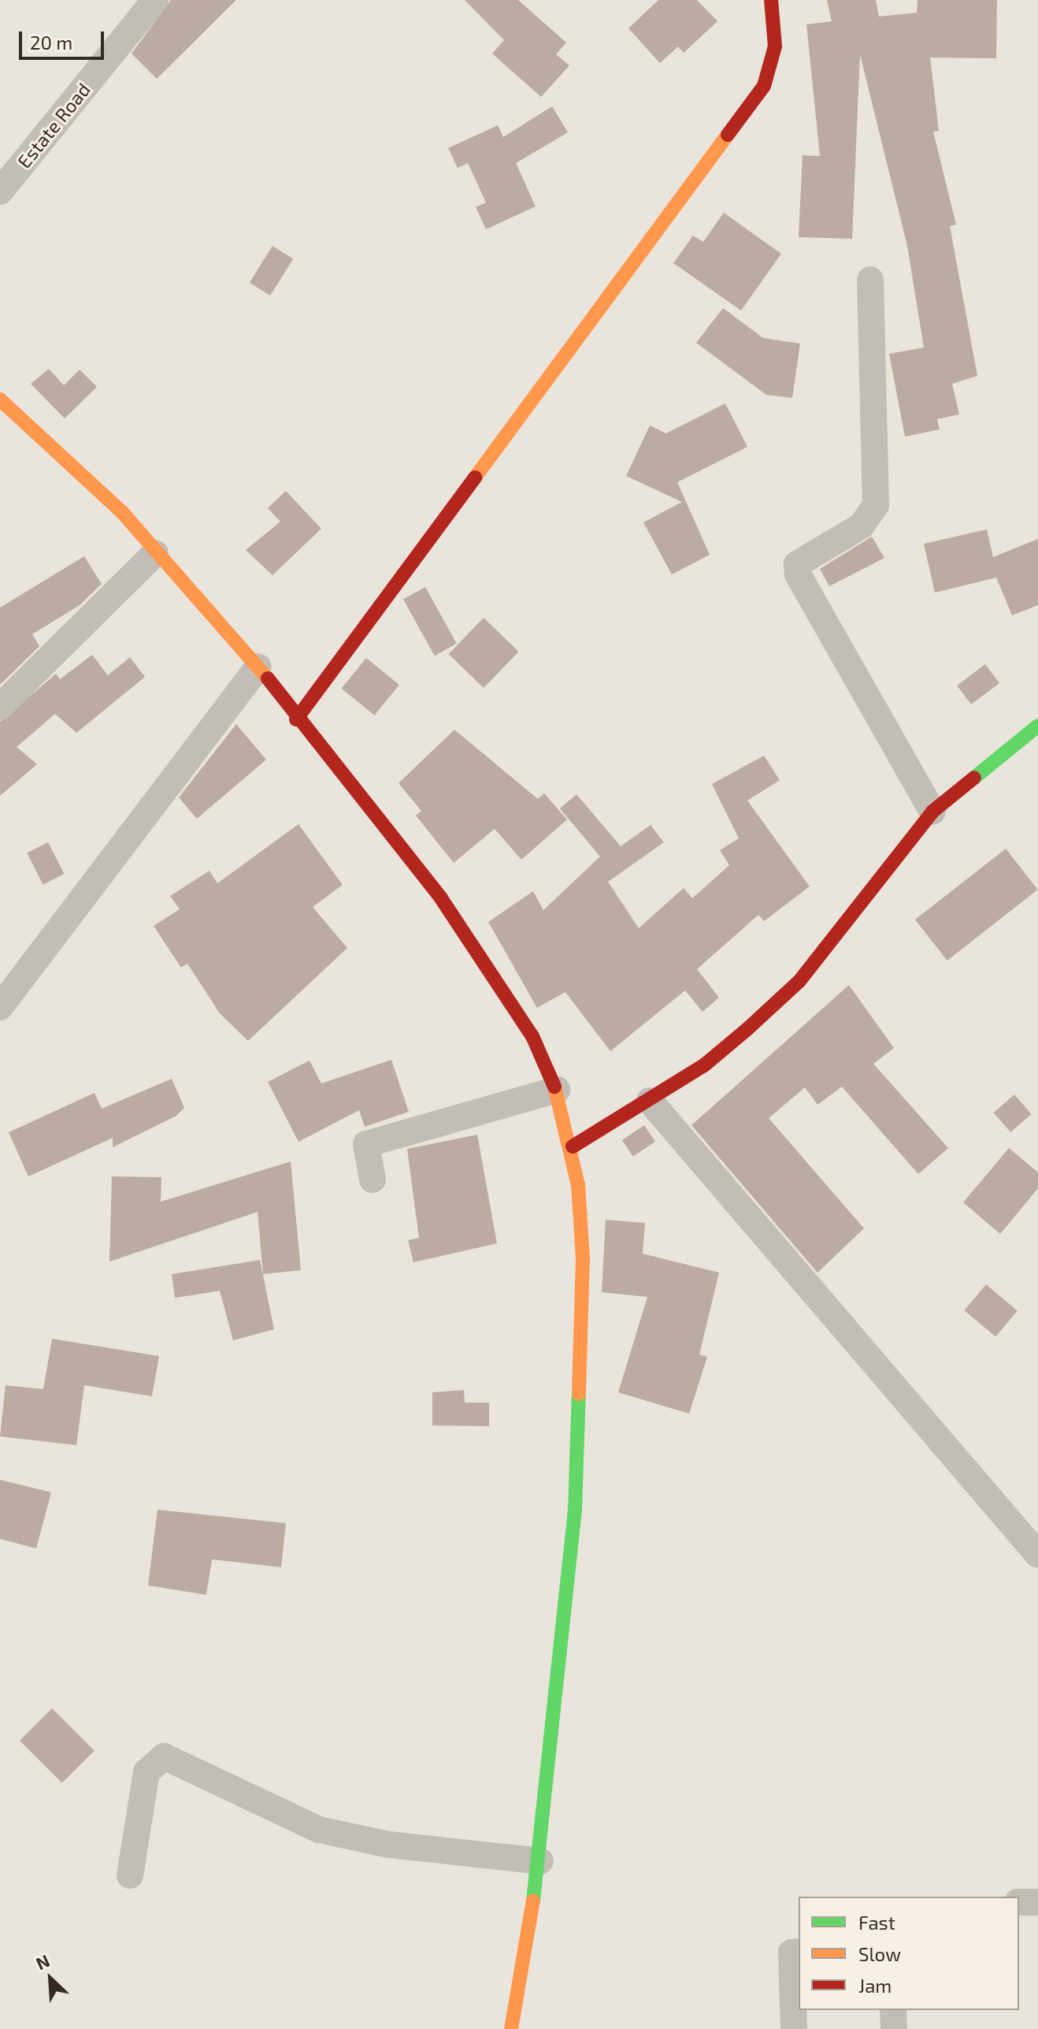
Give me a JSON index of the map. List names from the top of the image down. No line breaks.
{"streets":{"street":["Estate Road"]},"legend":["Fast","Slow","Jam"],"scale_bar":"20 m","north":"top left"}
